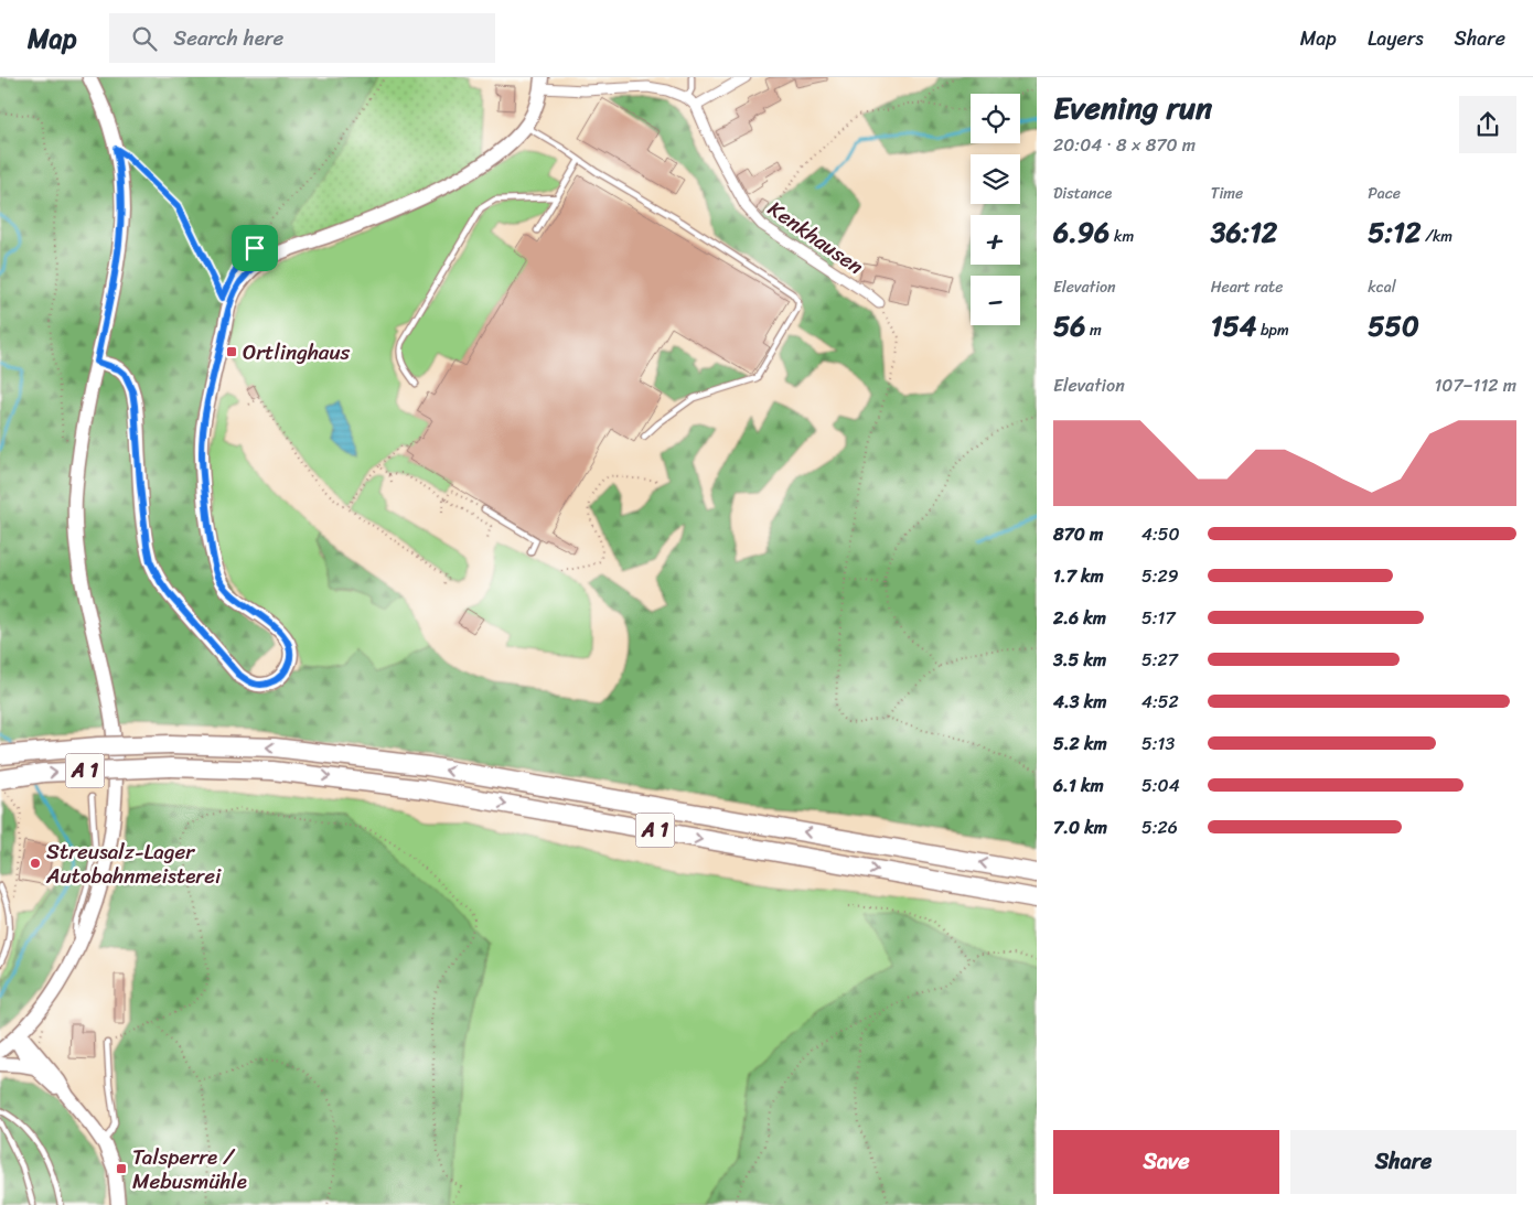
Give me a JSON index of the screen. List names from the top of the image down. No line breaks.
{"streets":{"highway":["A 1"],"street":["Kenkhausen"]},"places":{"transit":["Ortlinghaus","Talsperre / Mebusmühle"],"other":["Streusalz-Lager Autobahnmeisterei"]},"page":{"header":"Map","search":"Search here","nav":["Map","Layers","Share"],"heading":["Evening run","20:04 · 8 × 870 m"],"map_buttons":["+","−"],"stats":[["Distance","6.96 km"],["Time","36:12"],["Pace","5:12 /km"],["Elevation","56 m"],["Heart rate","154 bpm"],["kcal","550"]],"chart":["Elevation","107–112 m"],"list":[{"name":"870 m","note":"4:50"},{"name":"1.7 km","note":"5:29"},{"name":"2.6 km","note":"5:17"},{"name":"3.5 km","note":"5:27"},{"name":"4.3 km","note":"4:52"},{"name":"5.2 km","note":"5:13"},{"name":"6.1 km","note":"5:04"},{"name":"7.0 km","note":"5:26"}],"buttons":["Save","Share"]}}
